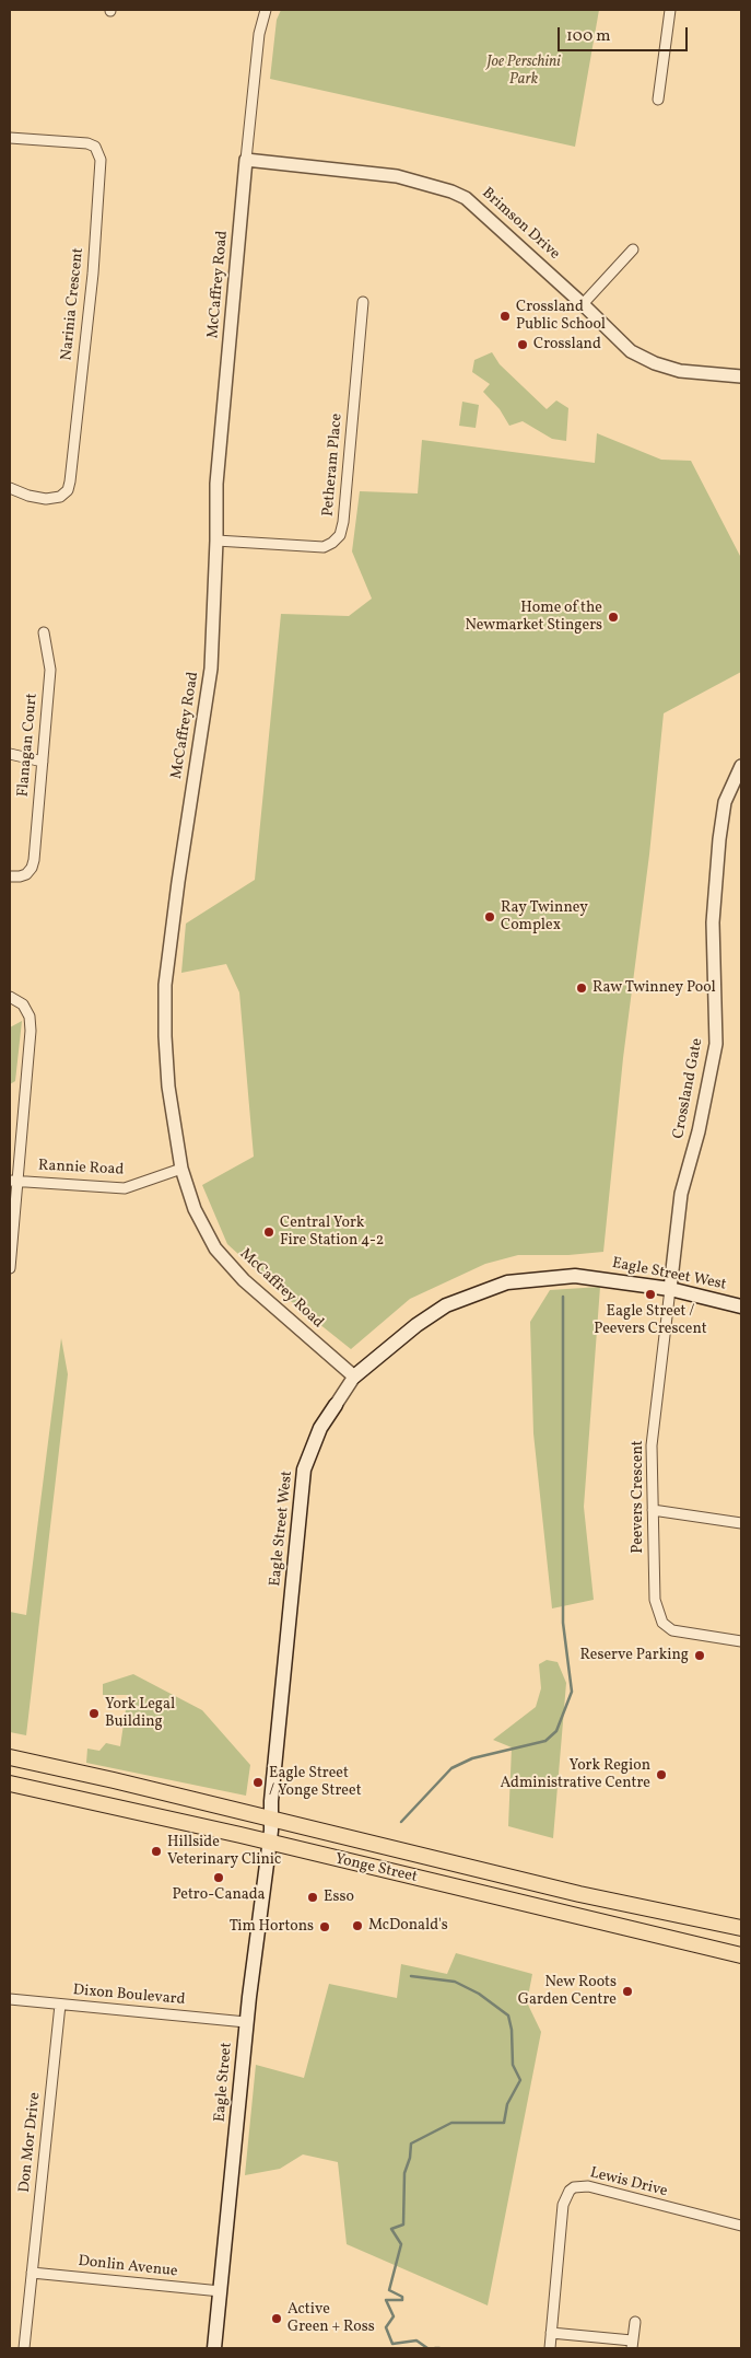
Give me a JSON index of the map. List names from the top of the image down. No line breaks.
{"streets":{"main road":["Eagle Street West","Yonge Street","Eagle Street"],"street":["Brimson Drive","McCaffrey Road","Narinia Crescent","Petheram Place","Flanagan Court","Crossland Gate","Rannie Road","Peevers Crescent","Dixon Boulevard","Don Mor Drive","Lewis Drive","Donlin Avenue"]},"crossings":[["Brimson Drive","McCaffrey Road"],["McCaffrey Road","Petheram Place"],["McCaffrey Road","Rannie Road"],["McCaffrey Road","Eagle Street West"],["Crossland Gate","Eagle Street West"],["Crossland Gate","Peevers Crescent"],["Eagle Street West","Peevers Crescent"],["Eagle Street West","Yonge Street"],["Eagle Street West","Eagle Street"],["Yonge Street","Eagle Street"],["Dixon Boulevard","Eagle Street"],["Dixon Boulevard","Don Mor Drive"],["Eagle Street","Donlin Avenue"],["Don Mor Drive","Donlin Avenue"]],"parks":["Joe Perschini Park"],"places":["Crossland Public School","Crossland","Home of the Newmarket Stingers","Ray Twinney Complex","Raw Twinney Pool","Central York Fire Station 4-2","Eagle Street / Peevers Crescent","Reserve Parking","York Legal Building","York Region Administrative Centre","Eagle Street / Yonge Street","Hillside Veterinary Clinic","Petro-Canada","Esso","McDonald's","Tim Hortons","New Roots Garden Centre","Active Green + Ross"],"scale_bar":"100 m"}
